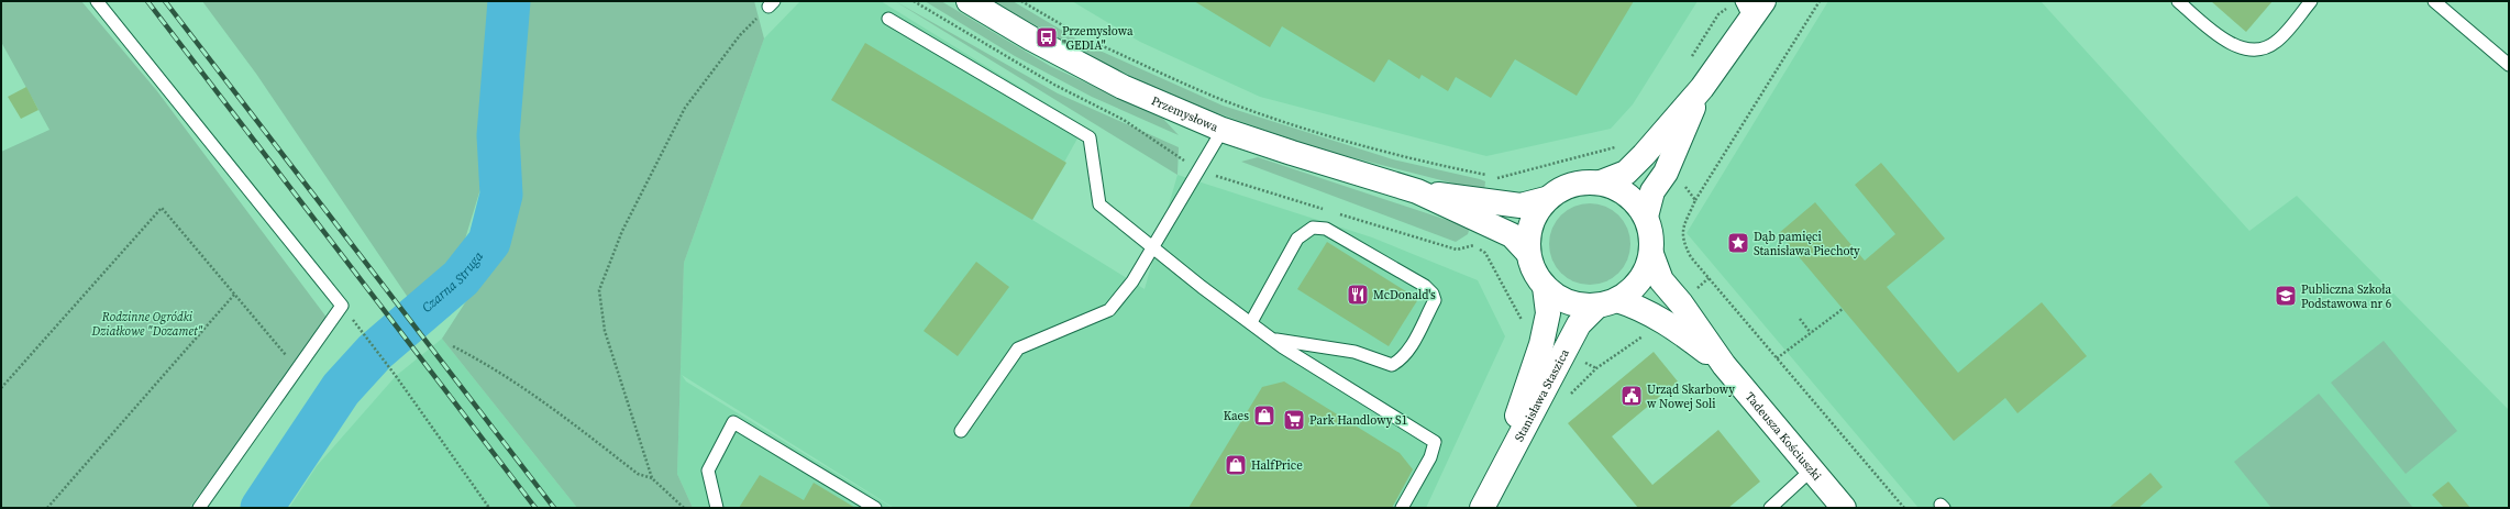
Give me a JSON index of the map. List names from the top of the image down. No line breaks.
{"streets":{"street":["Przemysłowa","Stanisława Staszica","Tadeusza Kościuszki"]},"crossings":[["Przemysłowa","Stanisława Staszica"],["Przemysłowa","Tadeusza Kościuszki"],["Stanisława Staszica","Tadeusza Kościuszki"]],"water":["Czarna Struga"],"parks":["Rodzinne Ogródki Działkowe \"Dozamet\""],"places":{"bus stop":["Przemysłowa \"GEDIA\""],"place":["Dąb pamięci Stanisława Piechoty"],"restaurant":["McDonald's"],"school or university":["Publiczna Szkoła Podstawowa nr 6"],"public building":["Urząd Skarbowy w Nowej Soli"],"shop":["Kaes","HalfPrice"],"supermarket":["Park Handlowy S1"]}}
